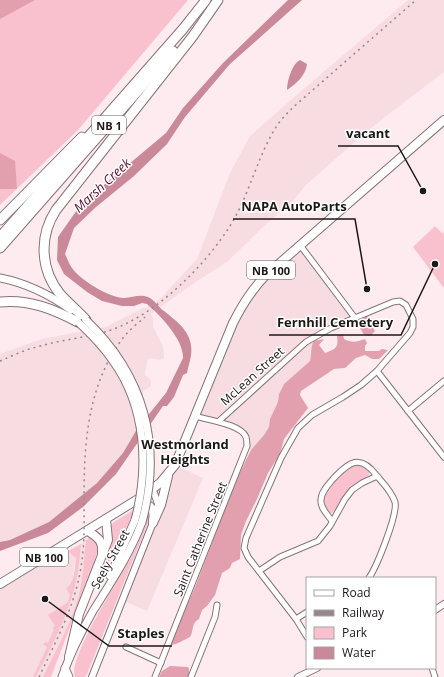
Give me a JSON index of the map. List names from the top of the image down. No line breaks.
{"streets":{"highway":["NB 1"],"main road":["NB 100","Seely Street"],"street":["McLean Street","Saint Catherine Street"]},"crossings":[["NB 100","McLean Street"],["McLean Street","Saint Catherine Street"]],"districts":["Westmorland Heights"],"water":["Marsh Creek"],"places":["vacant","Fernhill Cemetery","NAPA AutoParts","Staples"],"legend":["Road","Railway","Park","Water"]}
